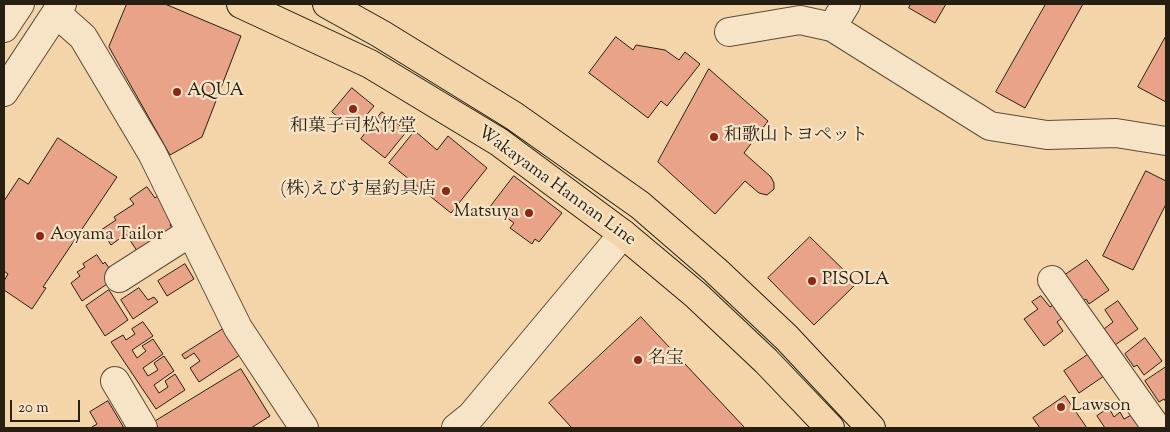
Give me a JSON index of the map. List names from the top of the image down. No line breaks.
{"streets":{"main road":["Wakayama Hannan Line"]},"places":["AQUA","和菓子司松竹堂","和歌山トヨペット","(株)えびす屋釣具店","Matsuya","Aoyama Tailor","PISOLA","名宝","Lawson"],"scale_bar":"20 m"}
